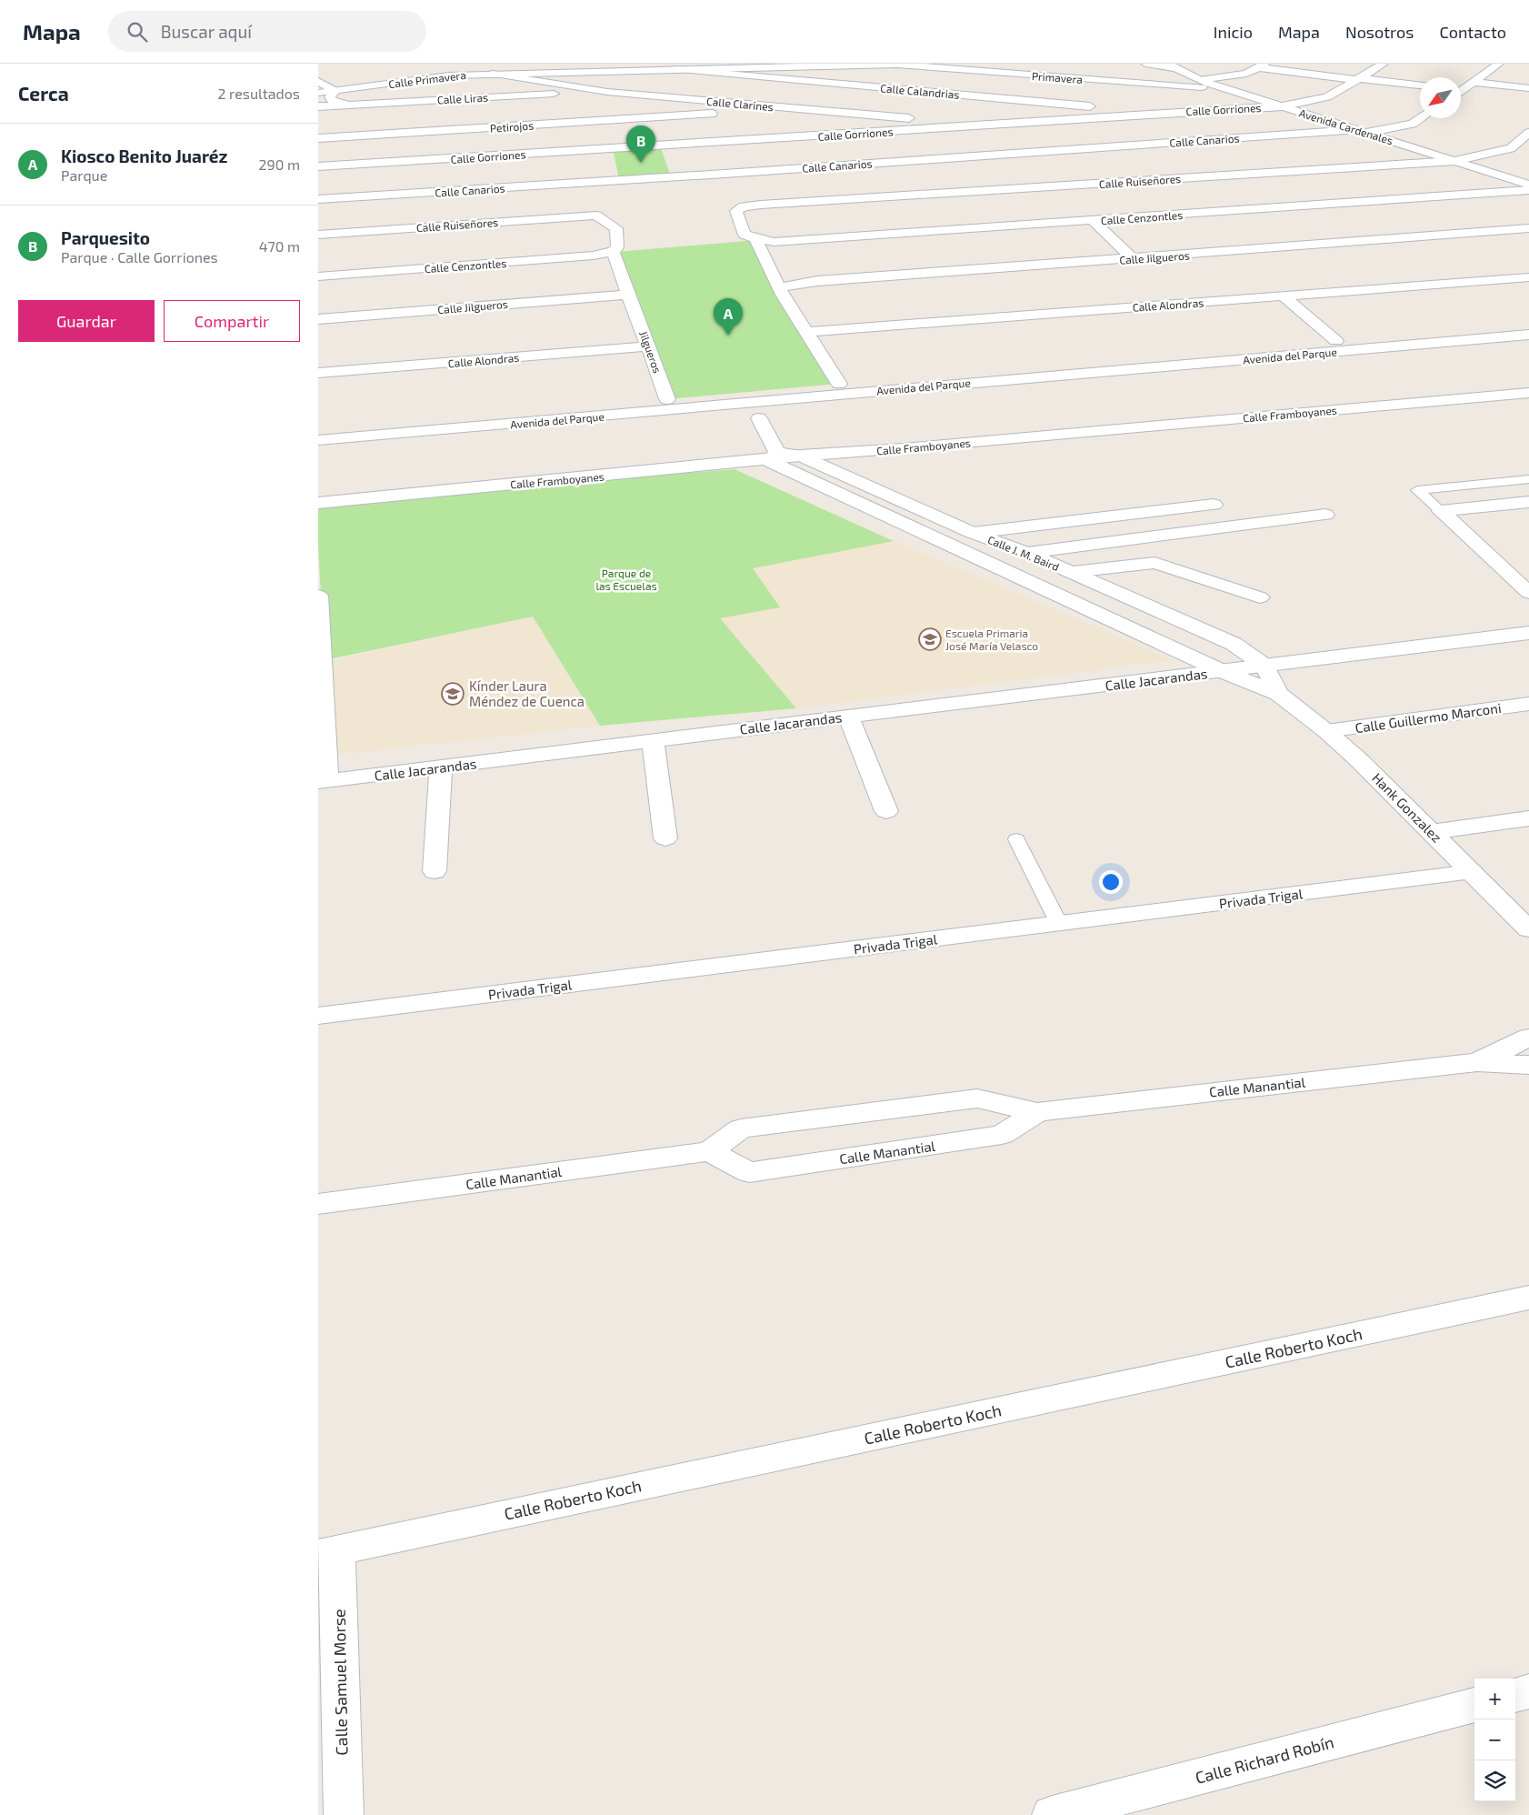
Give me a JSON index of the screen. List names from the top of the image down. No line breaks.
{"streets":{"street":["Primavera","Calle Primavera","Calle Calandrias","Calle Liras","Calle Clarines","Calle Gorriones","Petirojos","Avenida Cardenales","Calle Canarios","Calle Ruiseñores","Calle Cenzontles","Calle Jilgueros","Calle Alondras","Jilgueros","Avenida del Parque","Calle Framboyanes","Calle J. M. Baird","Calle Jacarandas","Calle Guillermo Marconi","Hank Gonzalez","Privada Trigal","Calle Manantial","Calle Roberto Koch","Calle Samuel Morse","Calle Richard Robín"]},"crossings":[["Primavera","Calle Primavera"],["Primavera","Avenida Cardenales"],["Calle Primavera","Calle Calandrias"],["Calle Primavera","Calle Clarines"],["Calle Calandrias","Calle Gorriones"],["Calle Liras","Calle Clarines"],["Calle Clarines","Calle Gorriones"],["Calle Clarines","Petirojos"],["Calle Gorriones","Avenida Cardenales"],["Avenida Cardenales","Calle Canarios"],["Avenida Cardenales","Calle Ruiseñores"],["Calle Ruiseñores","Calle Cenzontles"],["Calle Ruiseñores","Jilgueros"],["Calle Cenzontles","Jilgueros"],["Calle Jilgueros","Jilgueros"],["Calle Alondras","Jilgueros"],["Jilgueros","Avenida del Parque"],["Calle Framboyanes","Calle J. M. Baird"],["Calle J. M. Baird","Calle Jacarandas"],["Calle J. M. Baird","Hank Gonzalez"],["Calle Jacarandas","Hank Gonzalez"],["Calle Guillermo Marconi","Hank Gonzalez"],["Hank Gonzalez","Privada Trigal"],["Calle Roberto Koch","Calle Samuel Morse"]],"parks":["Parque de las Escuelas"],"places":{"school or university":["Escuela Primaria José María Velasco","Kínder Laura Méndez de Cuenca"]},"north":"bottom left","page":{"header":"Mapa","search":"Buscar aquí","nav":["Inicio","Mapa","Nosotros","Contacto"],"heading":["Cerca","2 resultados"],"list":[{"mark":"A","name":"Kiosco Benito Juaréz","note":"Parque","value":"290 m"},{"mark":"B","name":"Parquesito","note":"Parque · Calle Gorriones","value":"470 m"}],"pins":["B","A"],"buttons":["Guardar","Compartir"],"map_buttons":["+","−"]}}
